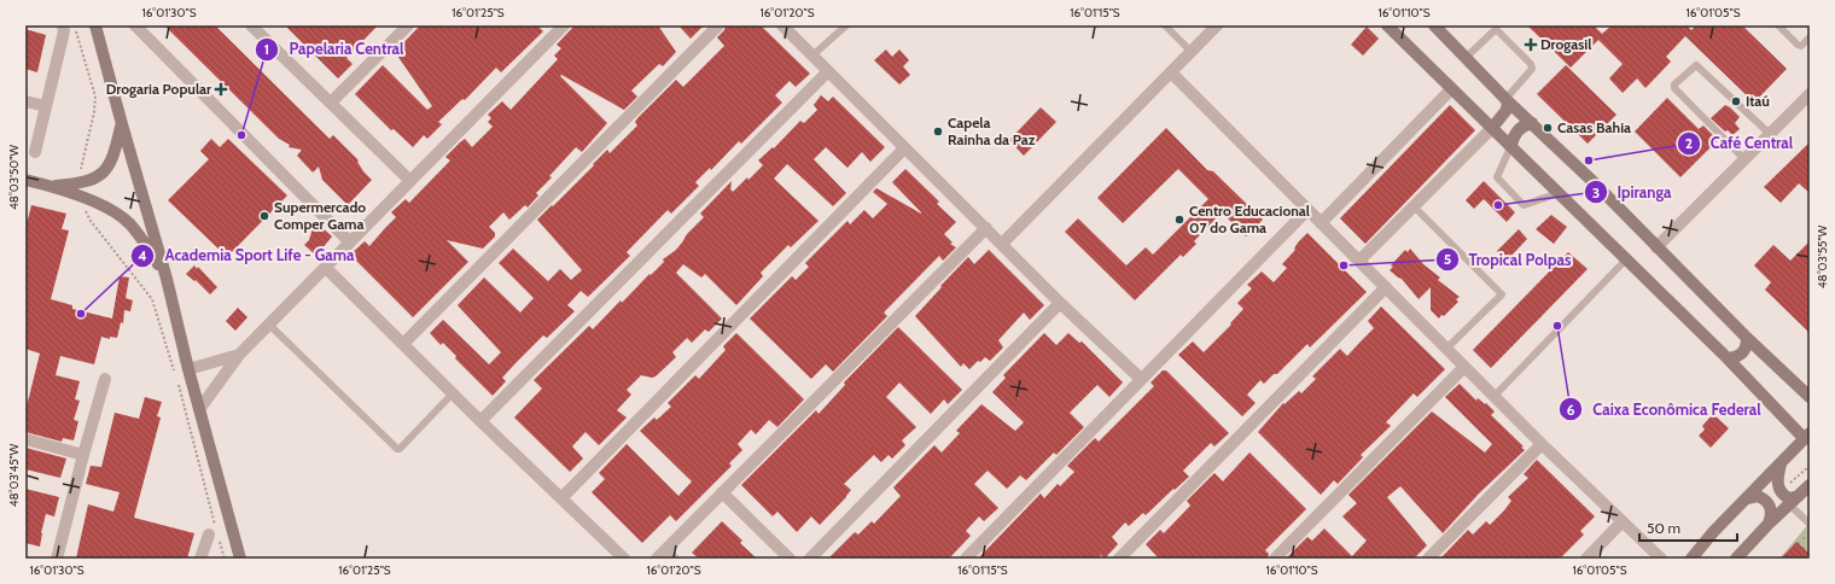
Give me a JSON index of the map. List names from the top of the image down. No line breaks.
{"places":{"health":["Drogasil","Drogaria Popular"],"other":["Itaú","Casas Bahia","Capela Rainha da Paz","Papelaria Central","Café Central","Ipiranga","Supermercado Comper Gama","Centro Educacional 07 do Gama","Tropical Polpas","Academia Sport Life - Gama","Caixa Econômica Federal"]},"scale_bar":"50 m","coordinates":["16°01'30\"S","16°01'25\"S","16°01'20\"S","16°01'15\"S","16°01'10\"S","16°01'05\"S","48°03'50\"W","48°03'55\"W","48°03'45\"W"]}
